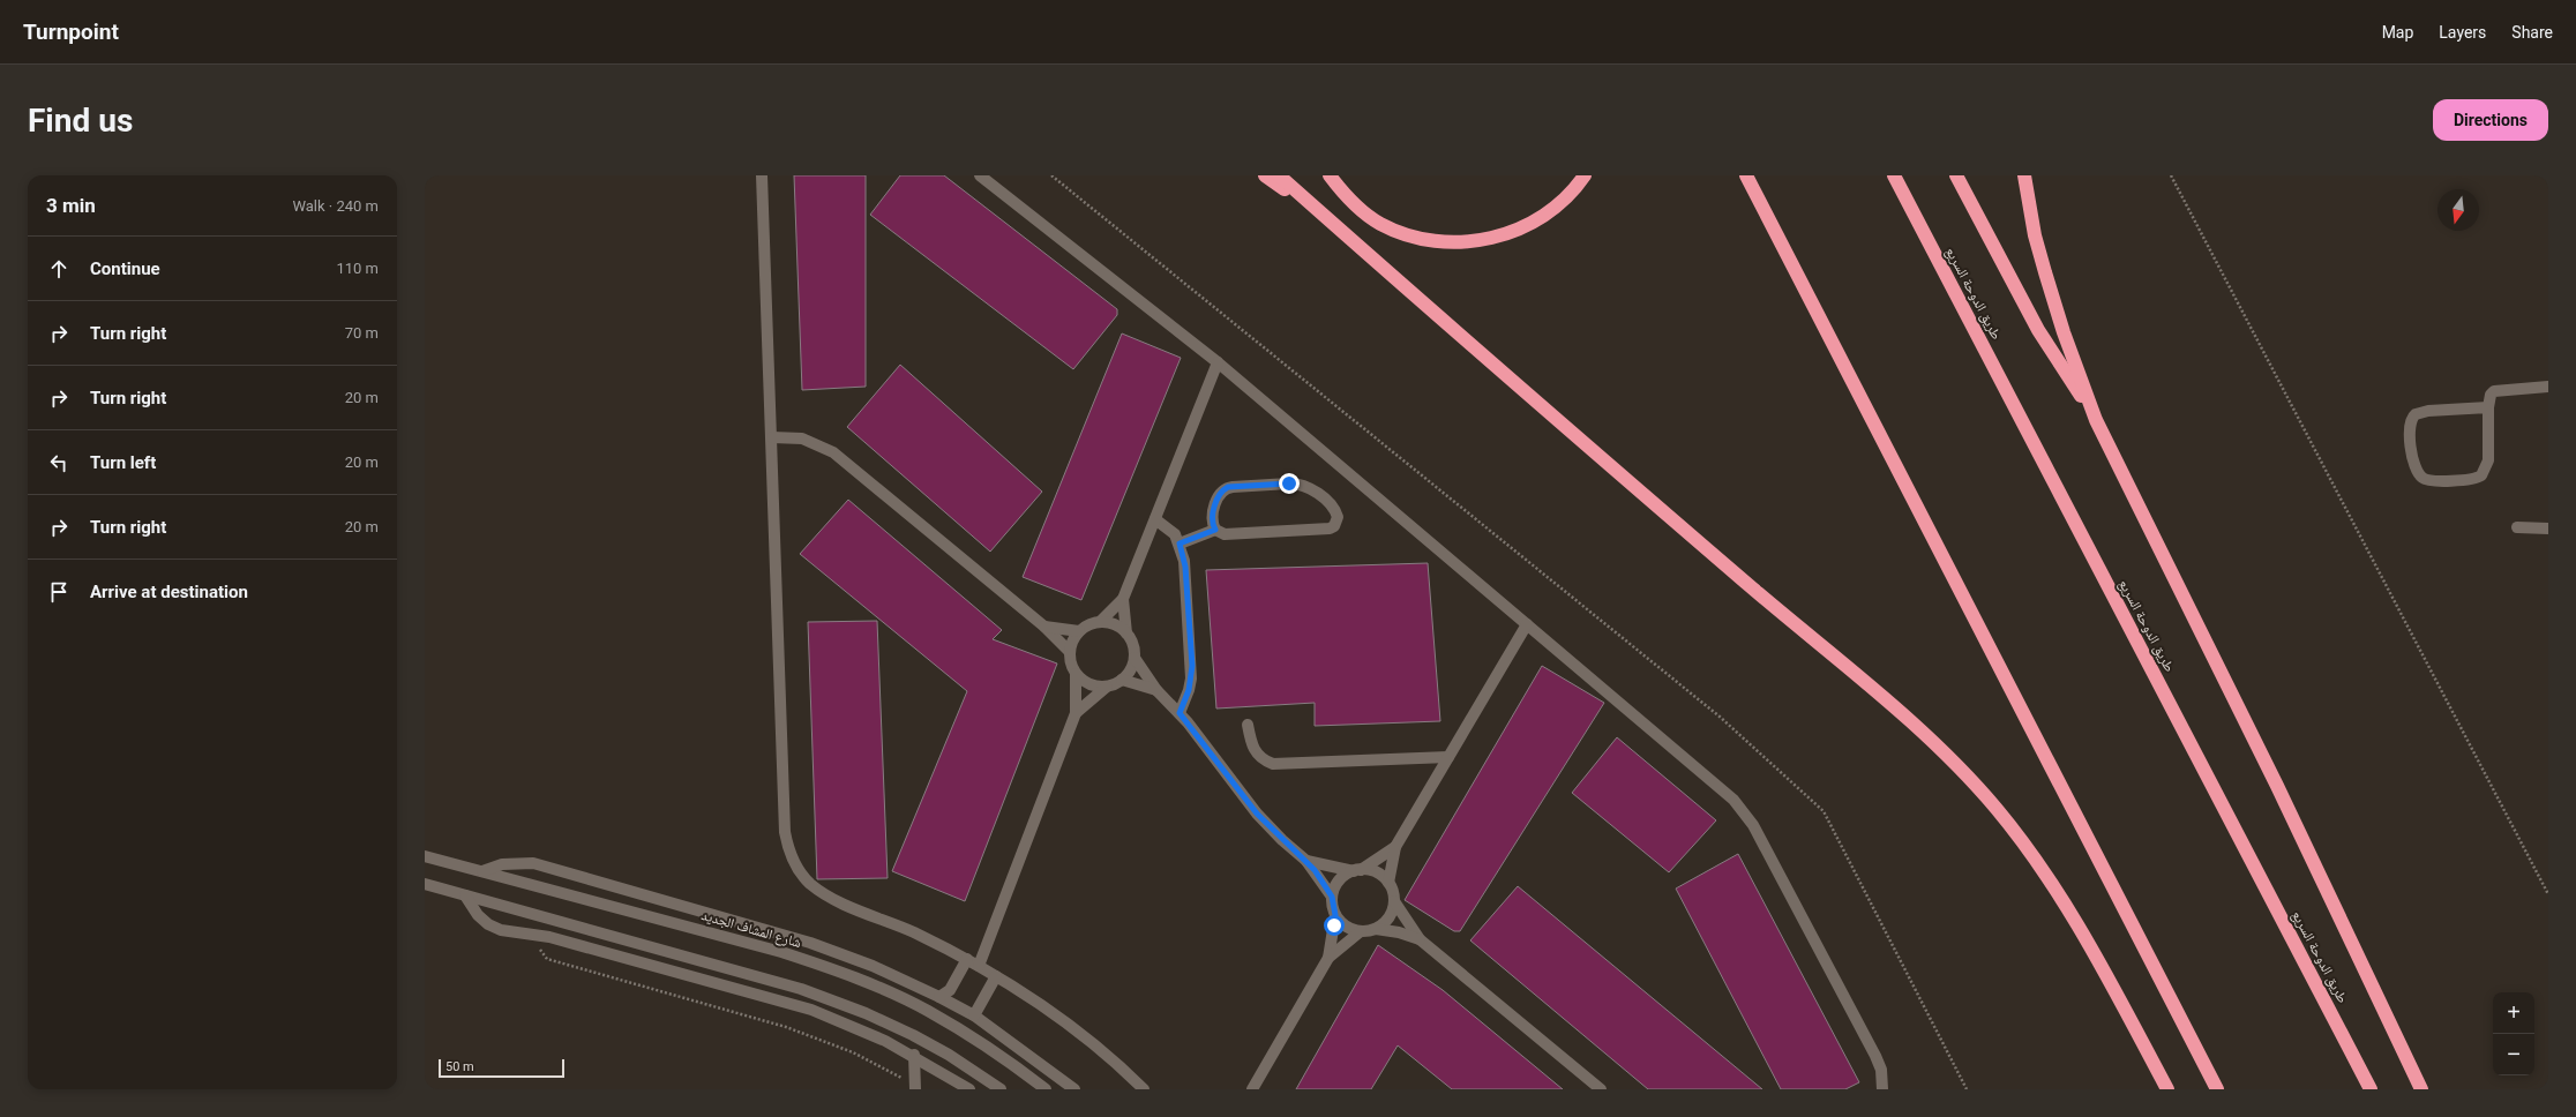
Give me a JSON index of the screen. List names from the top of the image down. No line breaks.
{"streets":{"highway":["طريق الدوحة السريع"],"street":["شارع المشاف الجديد"]},"scale_bar":"50 m","north":"bottom","page":{"header":"Turnpoint","nav":["Map","Layers","Share"],"buttons":"Directions","title":"Find us","heading":["3 min","Walk · 240 m"],"list":[["Continue","110 m"],["Turn right","70 m"],["Turn right","20 m"],["Turn left","20 m"],["Turn right","20 m"],"Arrive at destination"],"map_buttons":["+","−"],"scale":"50 m"}}
